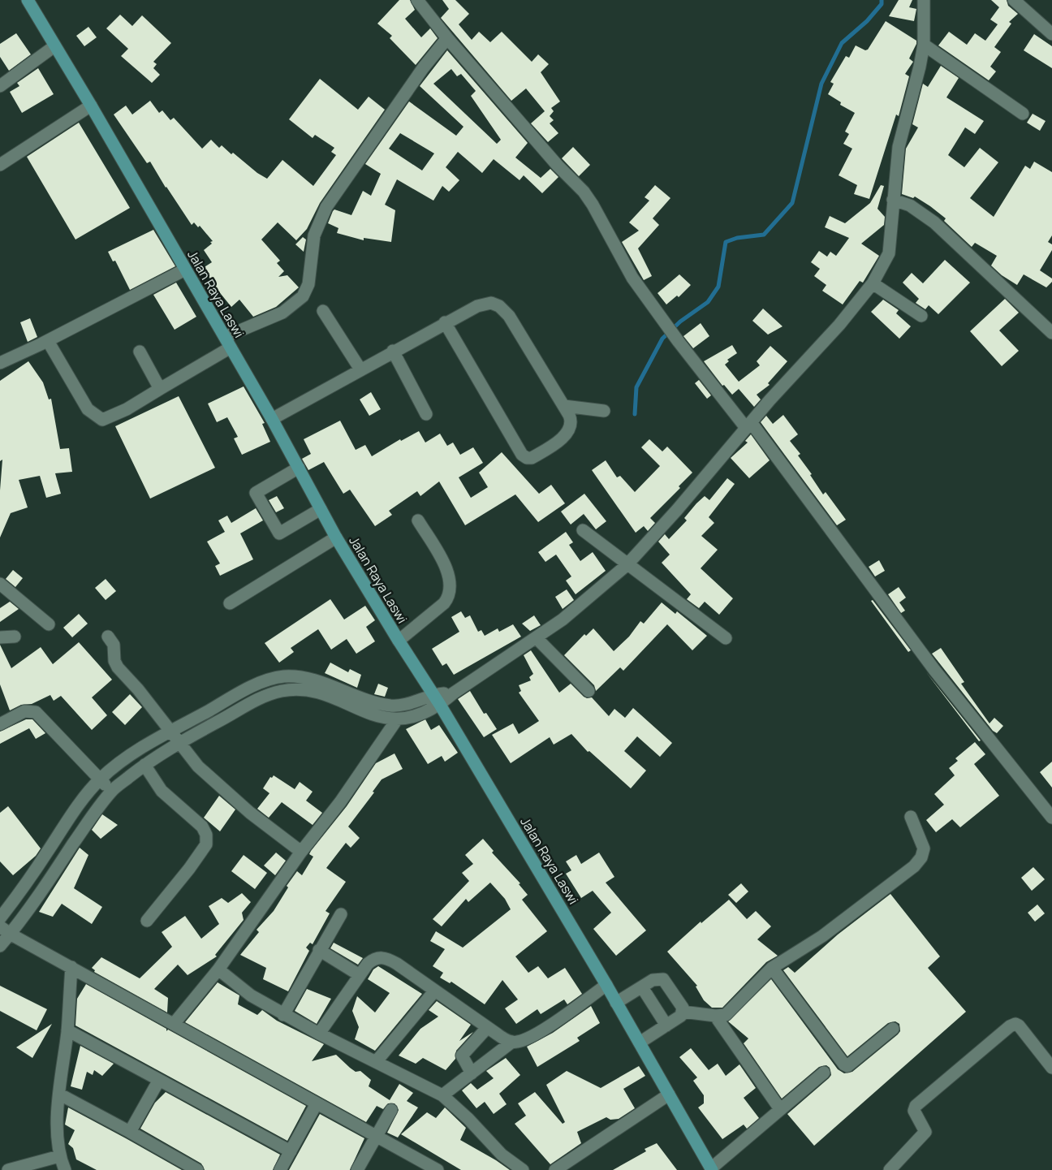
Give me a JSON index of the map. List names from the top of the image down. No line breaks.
{"streets":{"main road":["Jalan Raya Laswi"]}}
